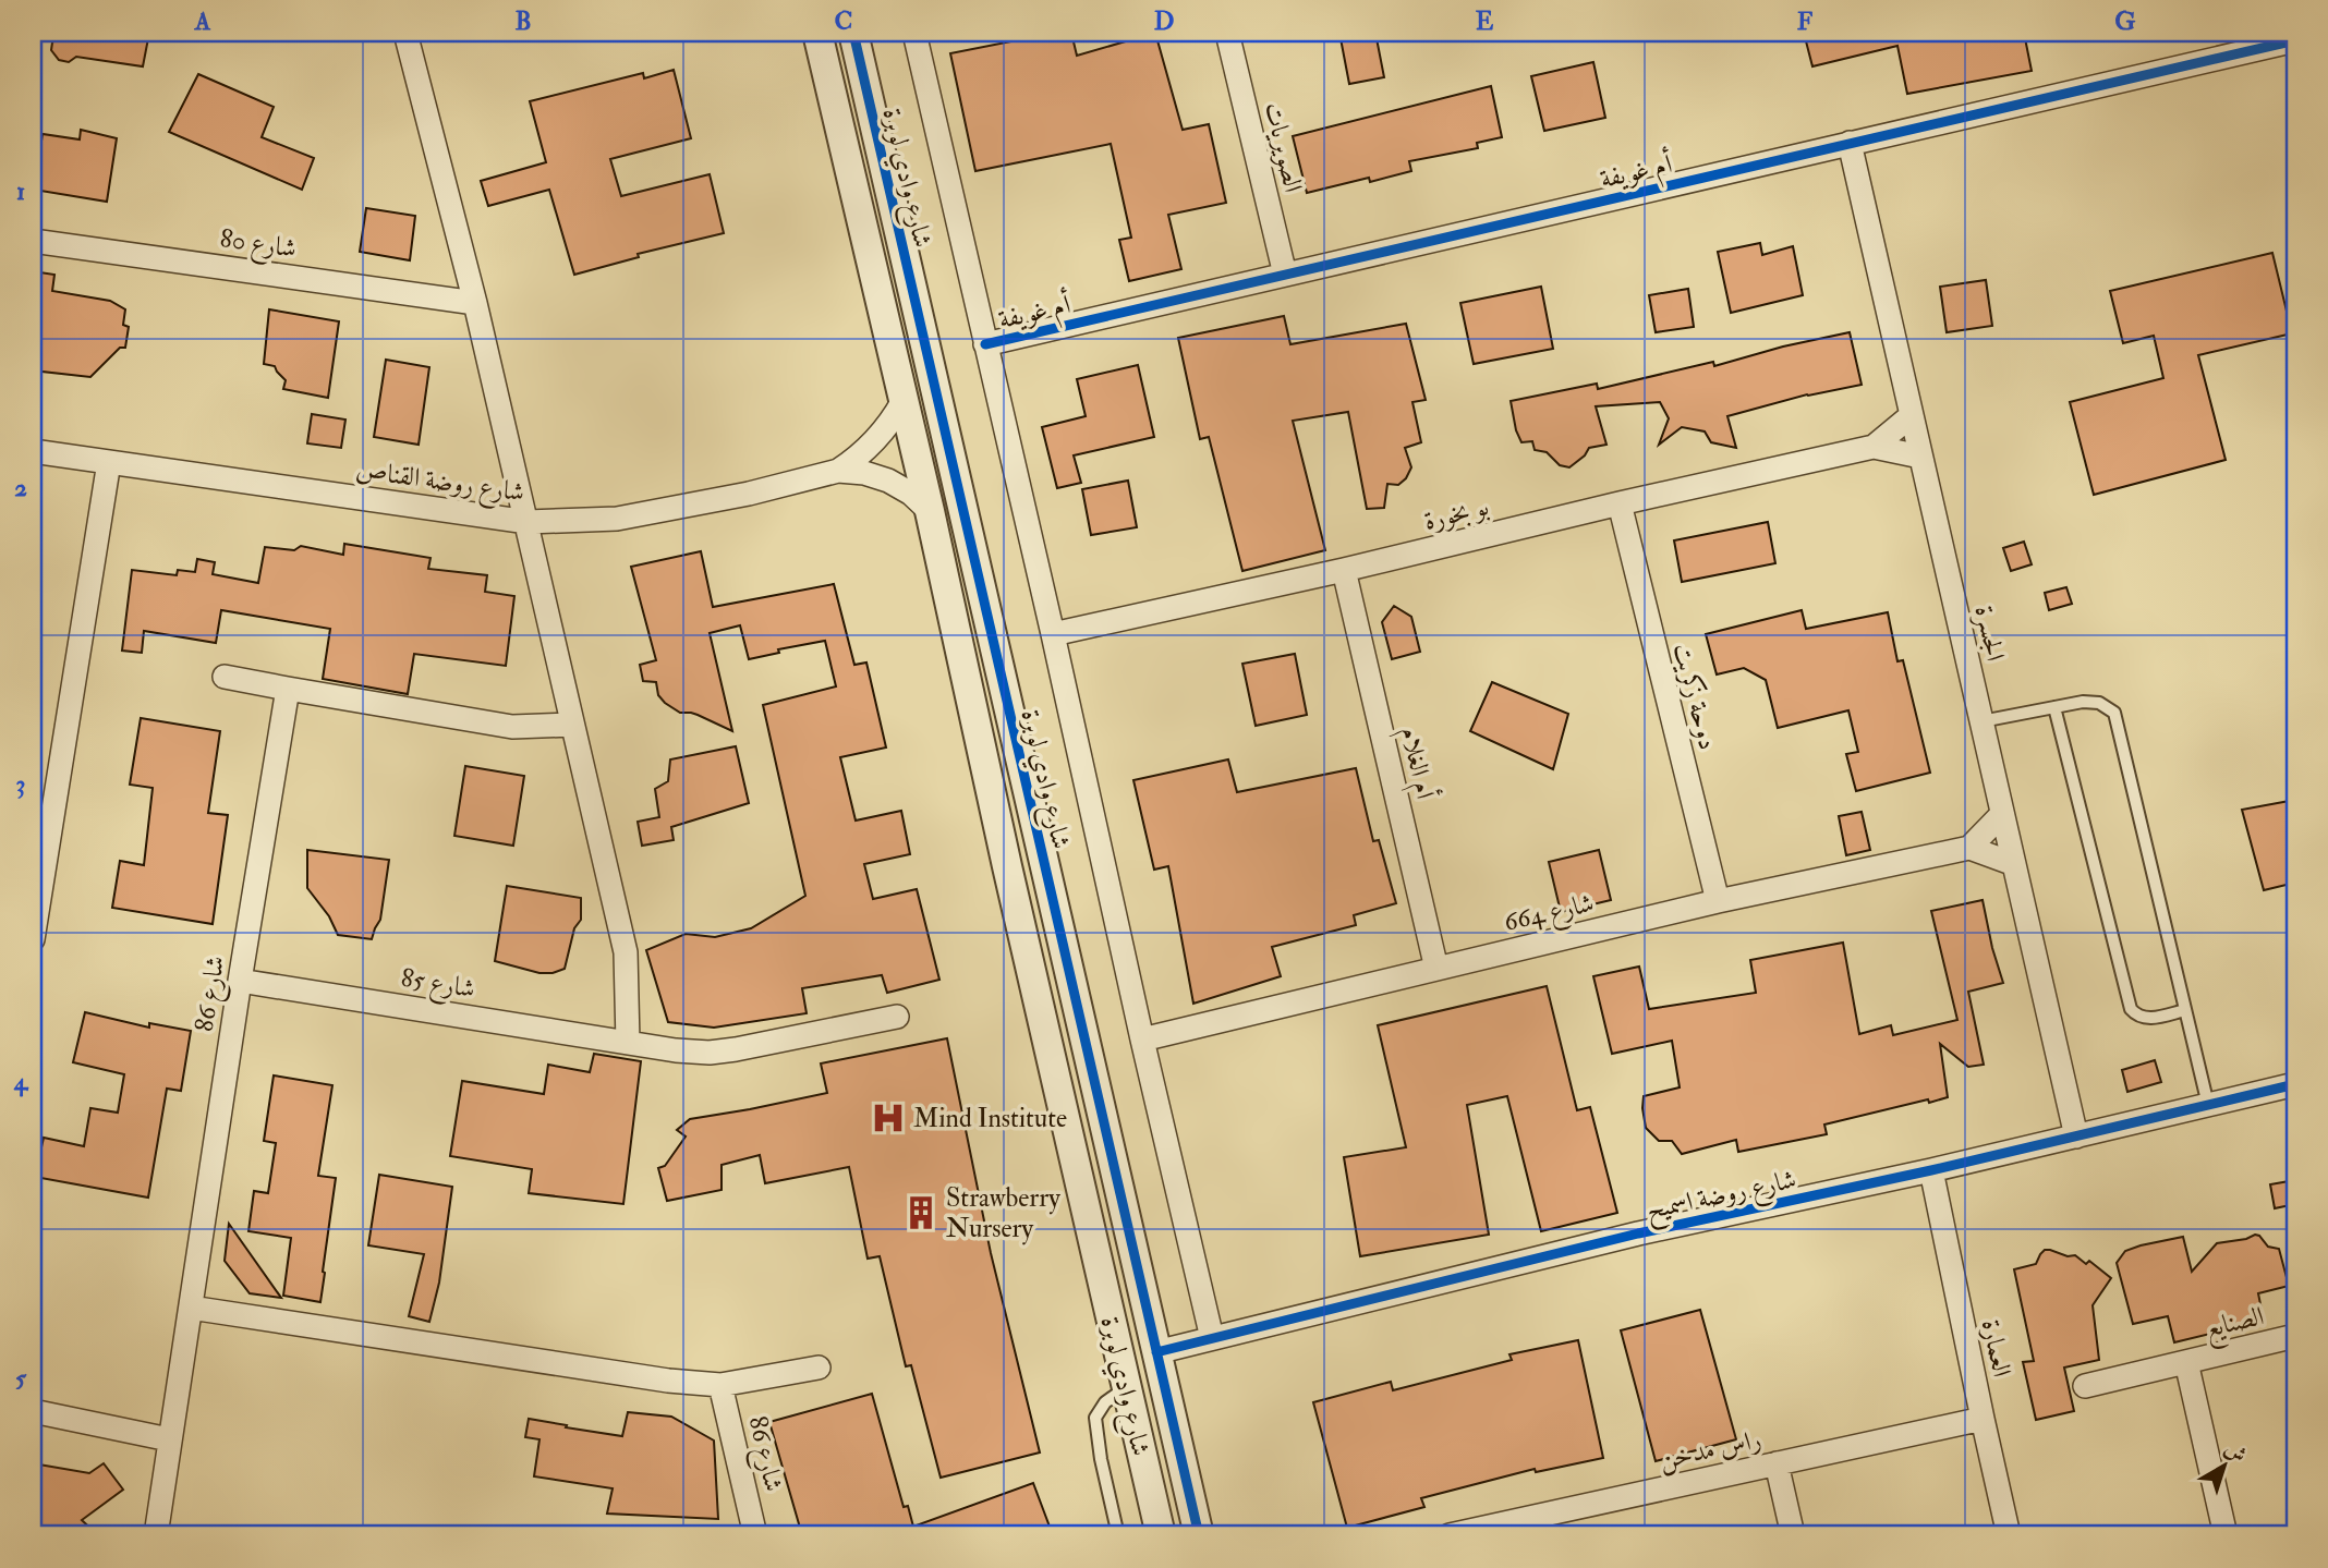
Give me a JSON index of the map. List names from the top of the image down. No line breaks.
{"streets":{"street":["الصويريات","أم غويفة","شارع وادي لوبرة","شارع 80","شارع روضة القناص","بو بخورة","الجسرة","دوحة زكريت","أم الغلام","شارع 664","شارع 85","شارع 86","شارع روضة اسميح","الصنايع","العمارة","راس مدخن"]},"crossings":[["الصويريات","أم غويفة"],["أم غويفة","شارع وادي لوبرة"],["أم غويفة","الجسرة"],["شارع وادي لوبرة","شارع روضة القناص"],["شارع وادي لوبرة","بو بخورة"],["شارع وادي لوبرة","شارع 664"],["شارع وادي لوبرة","شارع روضة اسميح"],["بو بخورة","الجسرة"],["بو بخورة","دوحة زكريت"],["بو بخورة","أم الغلام"],["الجسرة","شارع روضة اسميح"],["دوحة زكريت","شارع 664"],["أم الغلام","شارع 664"],["شارع 85","شارع 86"],["شارع روضة اسميح","العمارة"],["العمارة","راس مدخن"]],"places":{"hospital":["Mind Institute"],"building":["Strawberry Nursery"]},"north":"top right","grid":{"columns":["A","B","C","D","E","F","G"],"rows":["1","2","3","4","5"]}}
